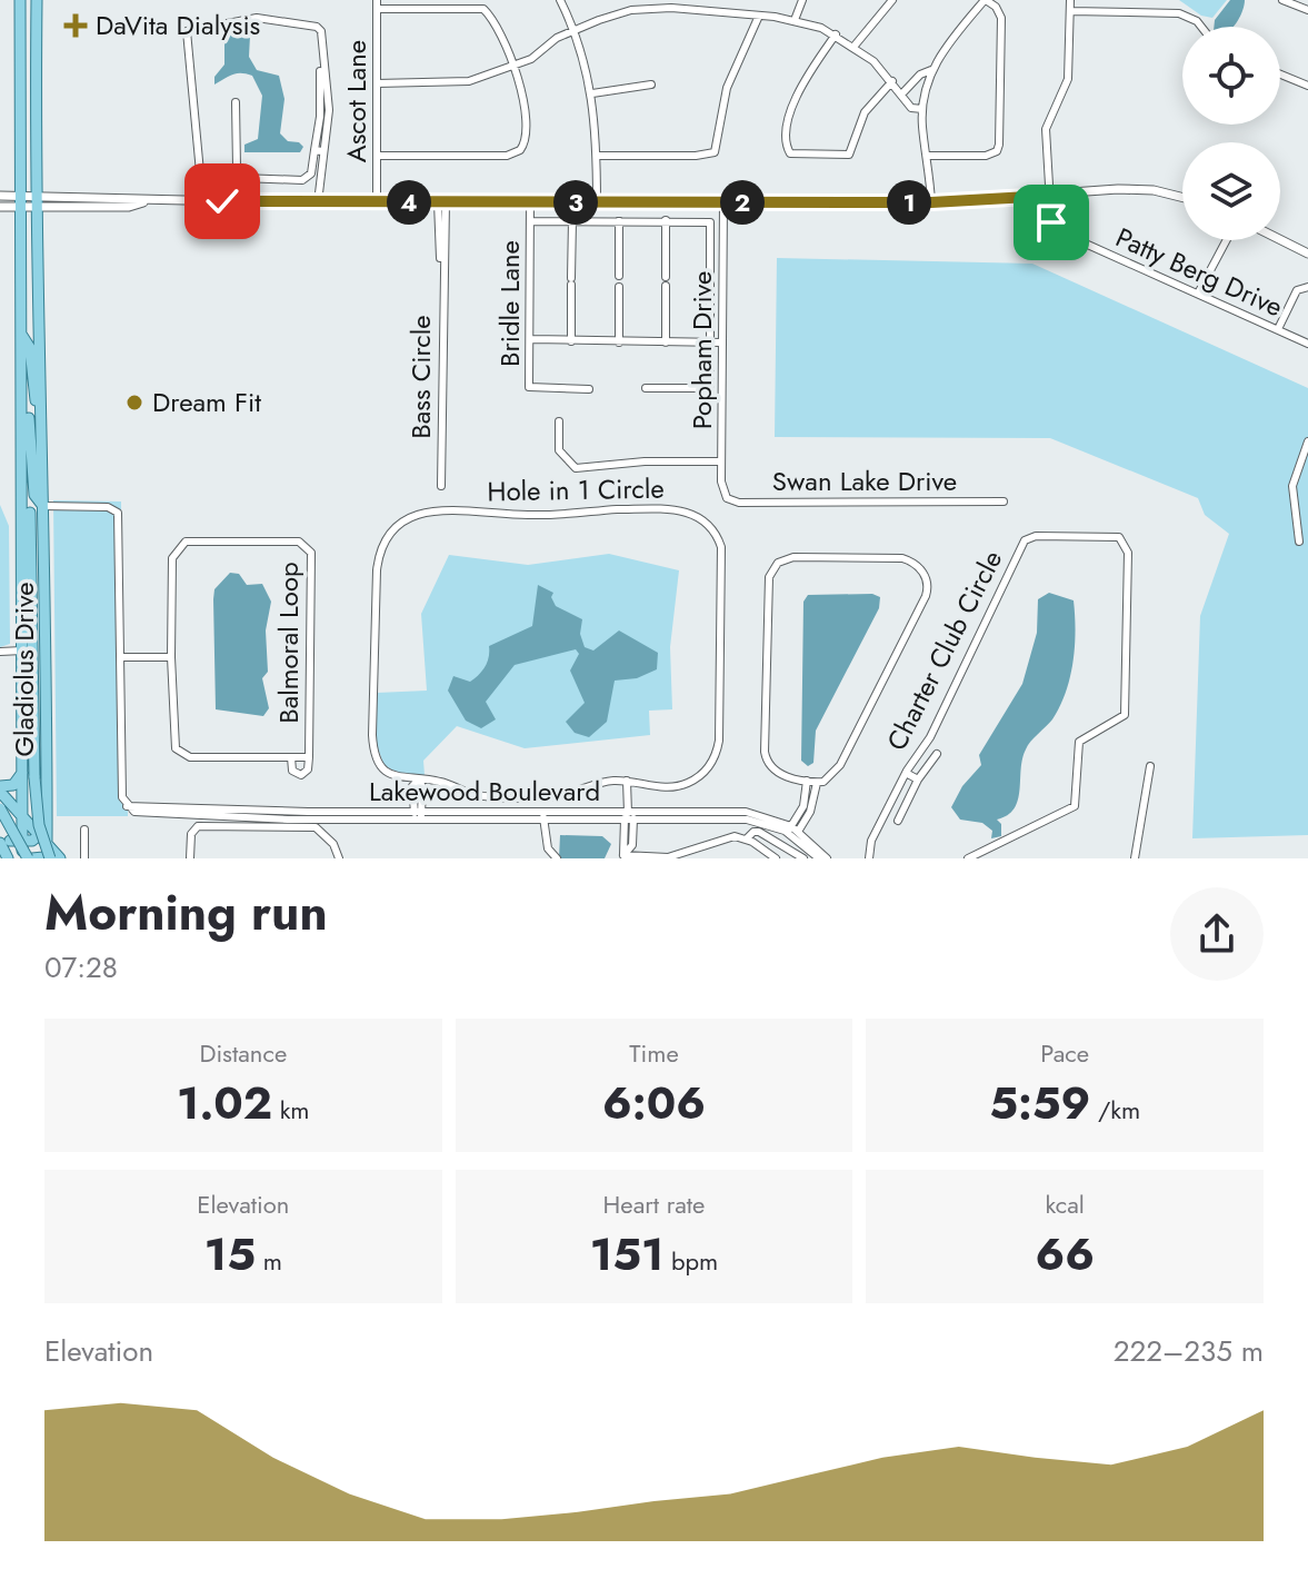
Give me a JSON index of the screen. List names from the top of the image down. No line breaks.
{"streets":{"main road":["Gladiolus Drive"],"street":["Ascot Lane","Patty Berg Drive","Bridle Lane","Popham Drive","Bass Circle","Swan Lake Drive","Hole in 1 Circle","Balmoral Loop","Charter Club Circle","Lakewood Boulevard"]},"crossings":[["Popham Drive","Swan Lake Drive"],["Gladiolus Drive","Lakewood Boulevard"]],"places":{"health":["DaVita Dialysis"],"other":["Dream Fit"]},"page":{"pins":["1","2","3","4"],"heading":["Morning run","07:28"],"stats":[["Distance","1.02 km"],["Time","6:06"],["Pace","5:59 /km"],["Elevation","15 m"],["Heart rate","151 bpm"],["kcal","66"]],"chart":["Elevation","222–235 m"]}}
